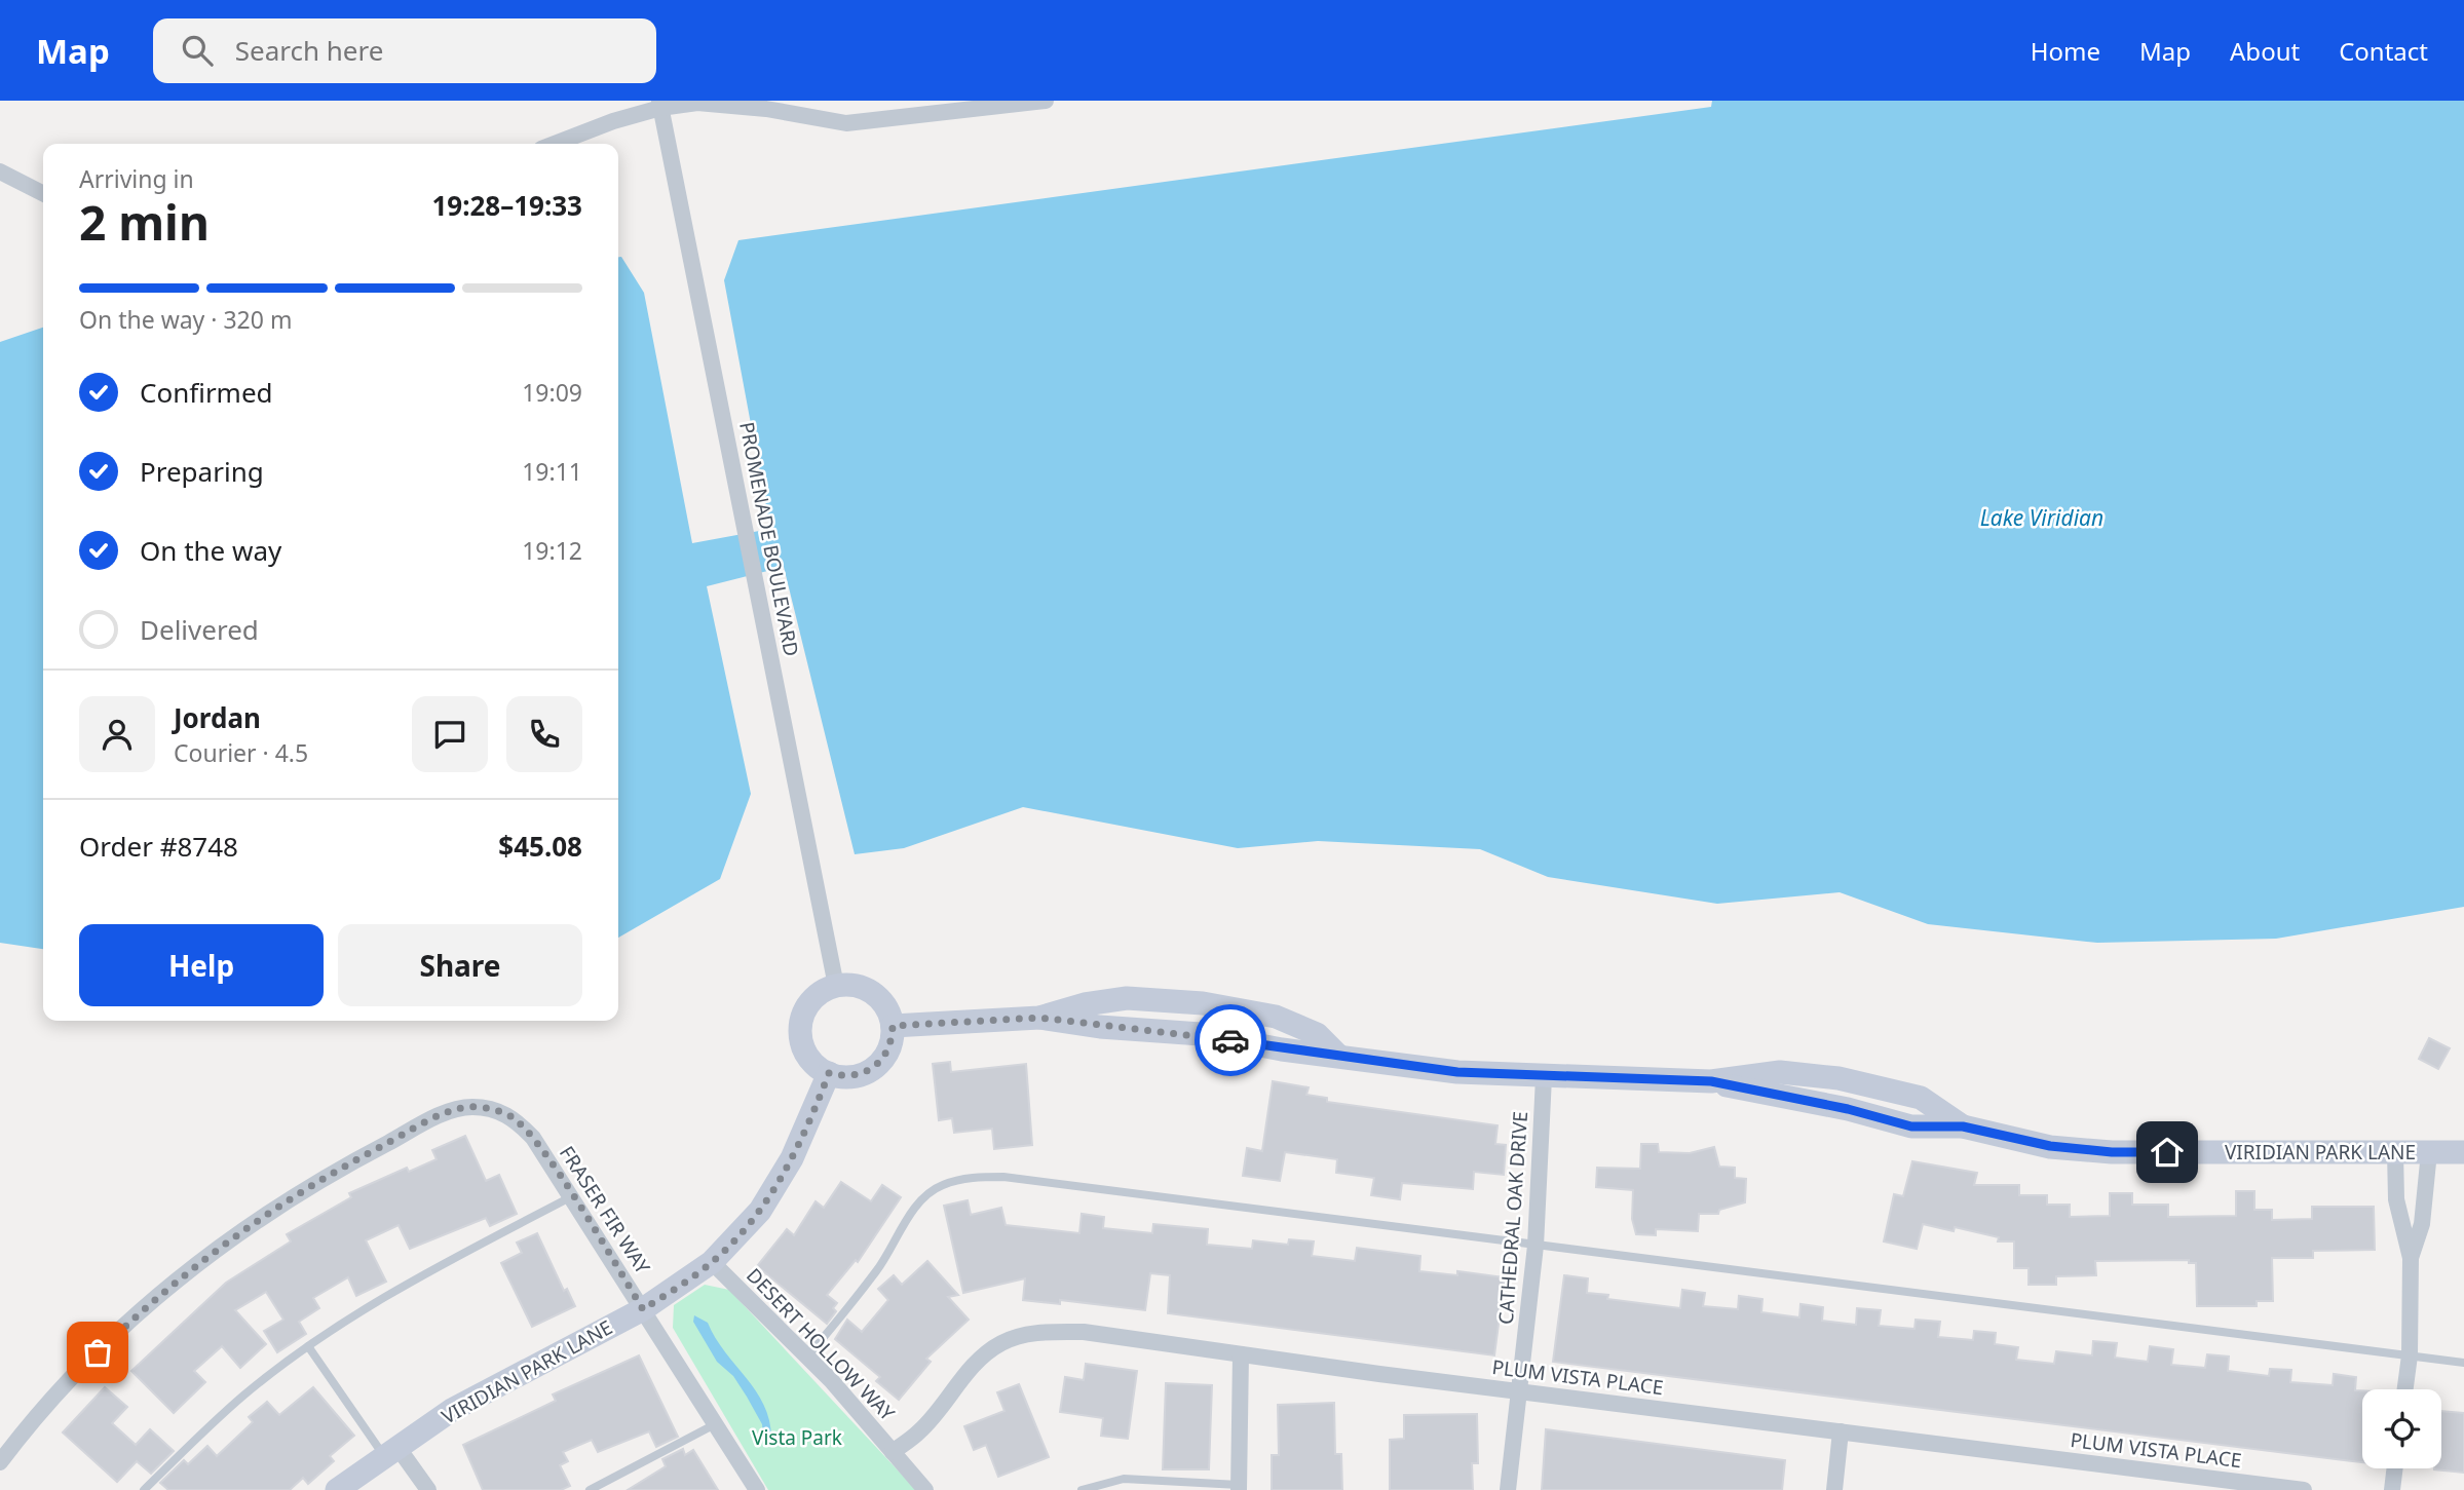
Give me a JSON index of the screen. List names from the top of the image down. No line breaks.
{"streets":{"street":["PROMENADE BOULEVARD","VIRIDIAN PARK LANE","FRASER FIR WAY","CATHEDRAL OAK DRIVE","DESERT HOLLOW WAY","PLUM VISTA PLACE"]},"crossings":[["PROMENADE BOULEVARD","VIRIDIAN PARK LANE"],["VIRIDIAN PARK LANE","FRASER FIR WAY"],["VIRIDIAN PARK LANE","CATHEDRAL OAK DRIVE"],["VIRIDIAN PARK LANE","DESERT HOLLOW WAY"],["CATHEDRAL OAK DRIVE","PLUM VISTA PLACE"],["DESERT HOLLOW WAY","PLUM VISTA PLACE"]],"water":["Lake Viridian"],"parks":["Vista Park"],"page":{"header":"Map","search":"Search here","nav":["Home","Map","About","Contact"],"heading":["2 min","Arriving in","19:28–19:33"],"panel":["Jordan","Courier · 4.5","Order #8748","$45.08"],"bar":"On the way · 320 m","list":[["Confirmed","19:09"],["Preparing","19:11"],["On the way","19:12"],"Delivered"],"buttons":["Help","Share"]}}
